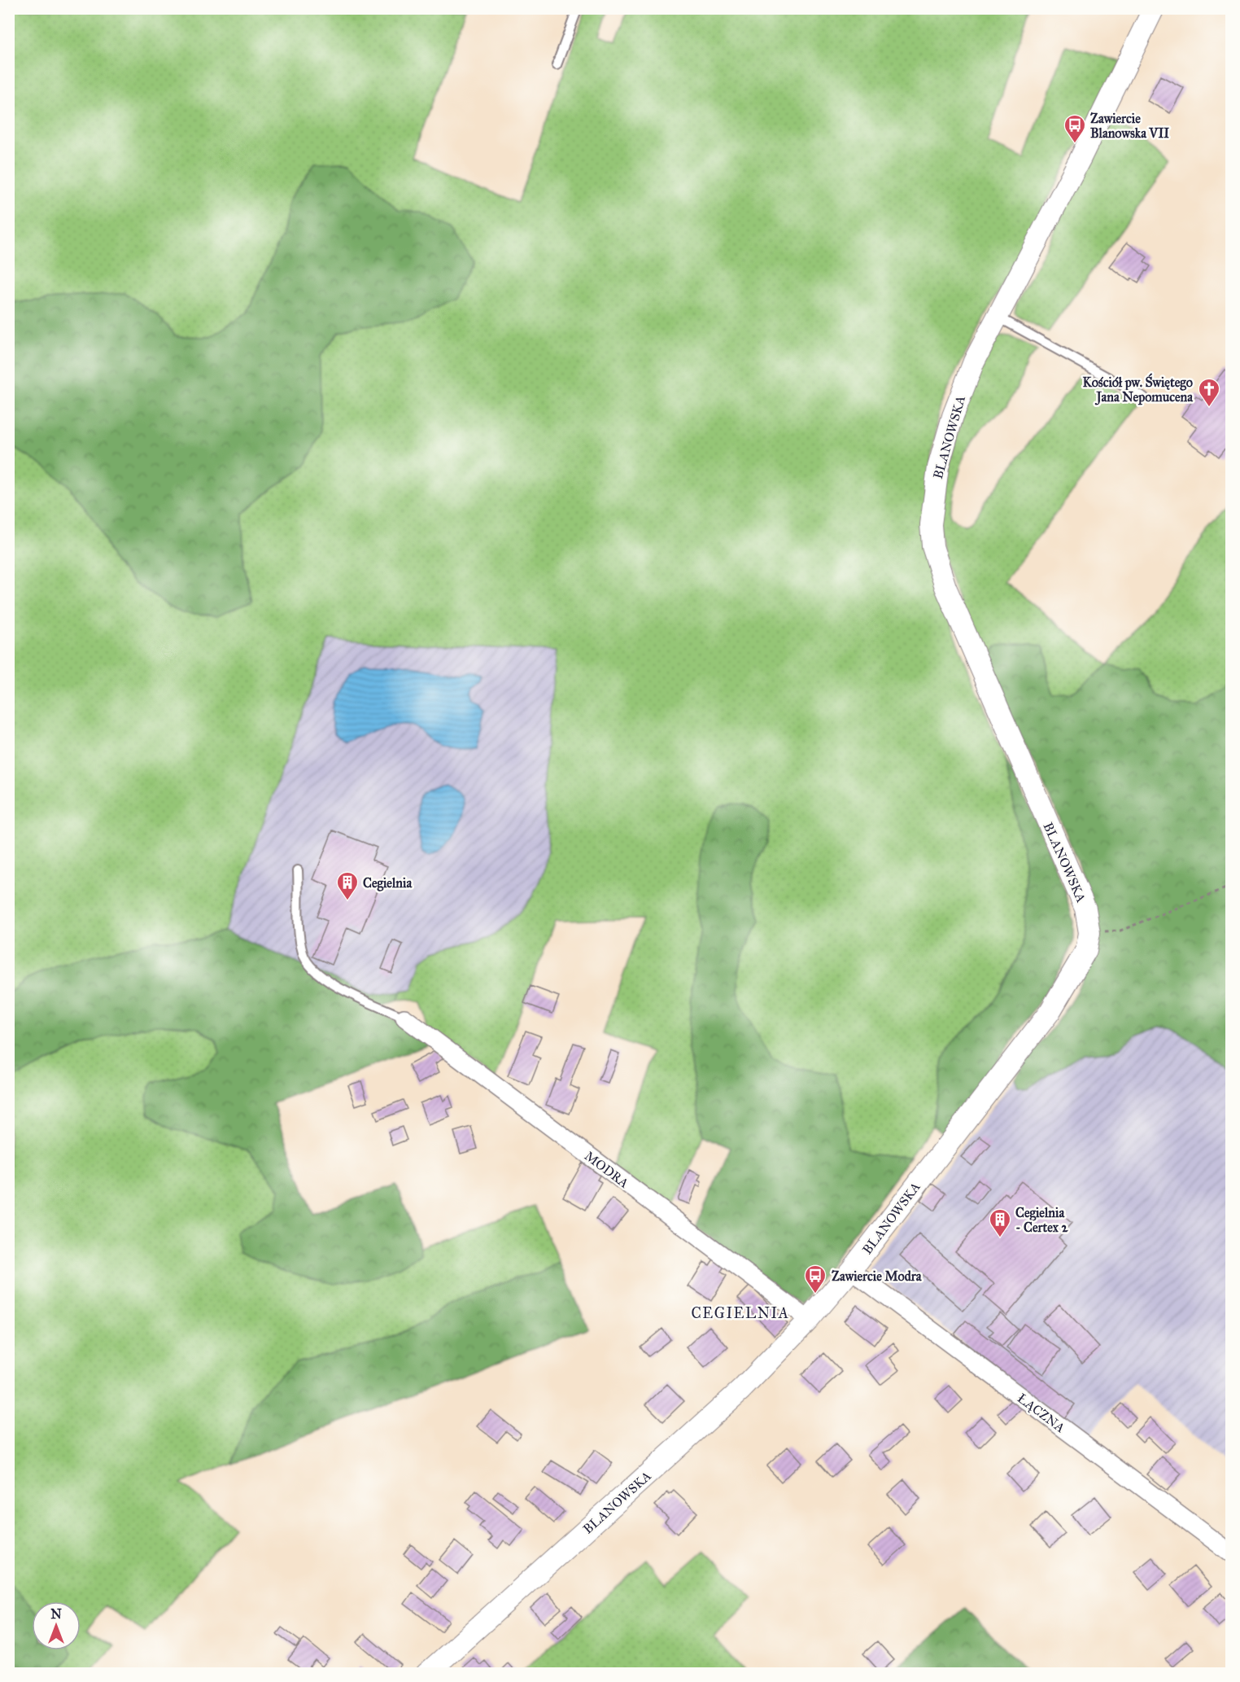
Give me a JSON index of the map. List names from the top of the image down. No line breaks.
{"streets":{"street":["BLANOWSKA","MODRA","ŁĄCZNA"]},"crossings":[["BLANOWSKA","MODRA"],["BLANOWSKA","ŁĄCZNA"]],"districts":["CEGIELNIA"],"places":{"bus stop":["Zawiercie Blanowska VII","Zawiercie Modra"],"church":["Kościół pw. Świętego Jana Nepomucena"],"building":["Cegielnia","Cegielnia - Certex 2"]},"north":"top"}
